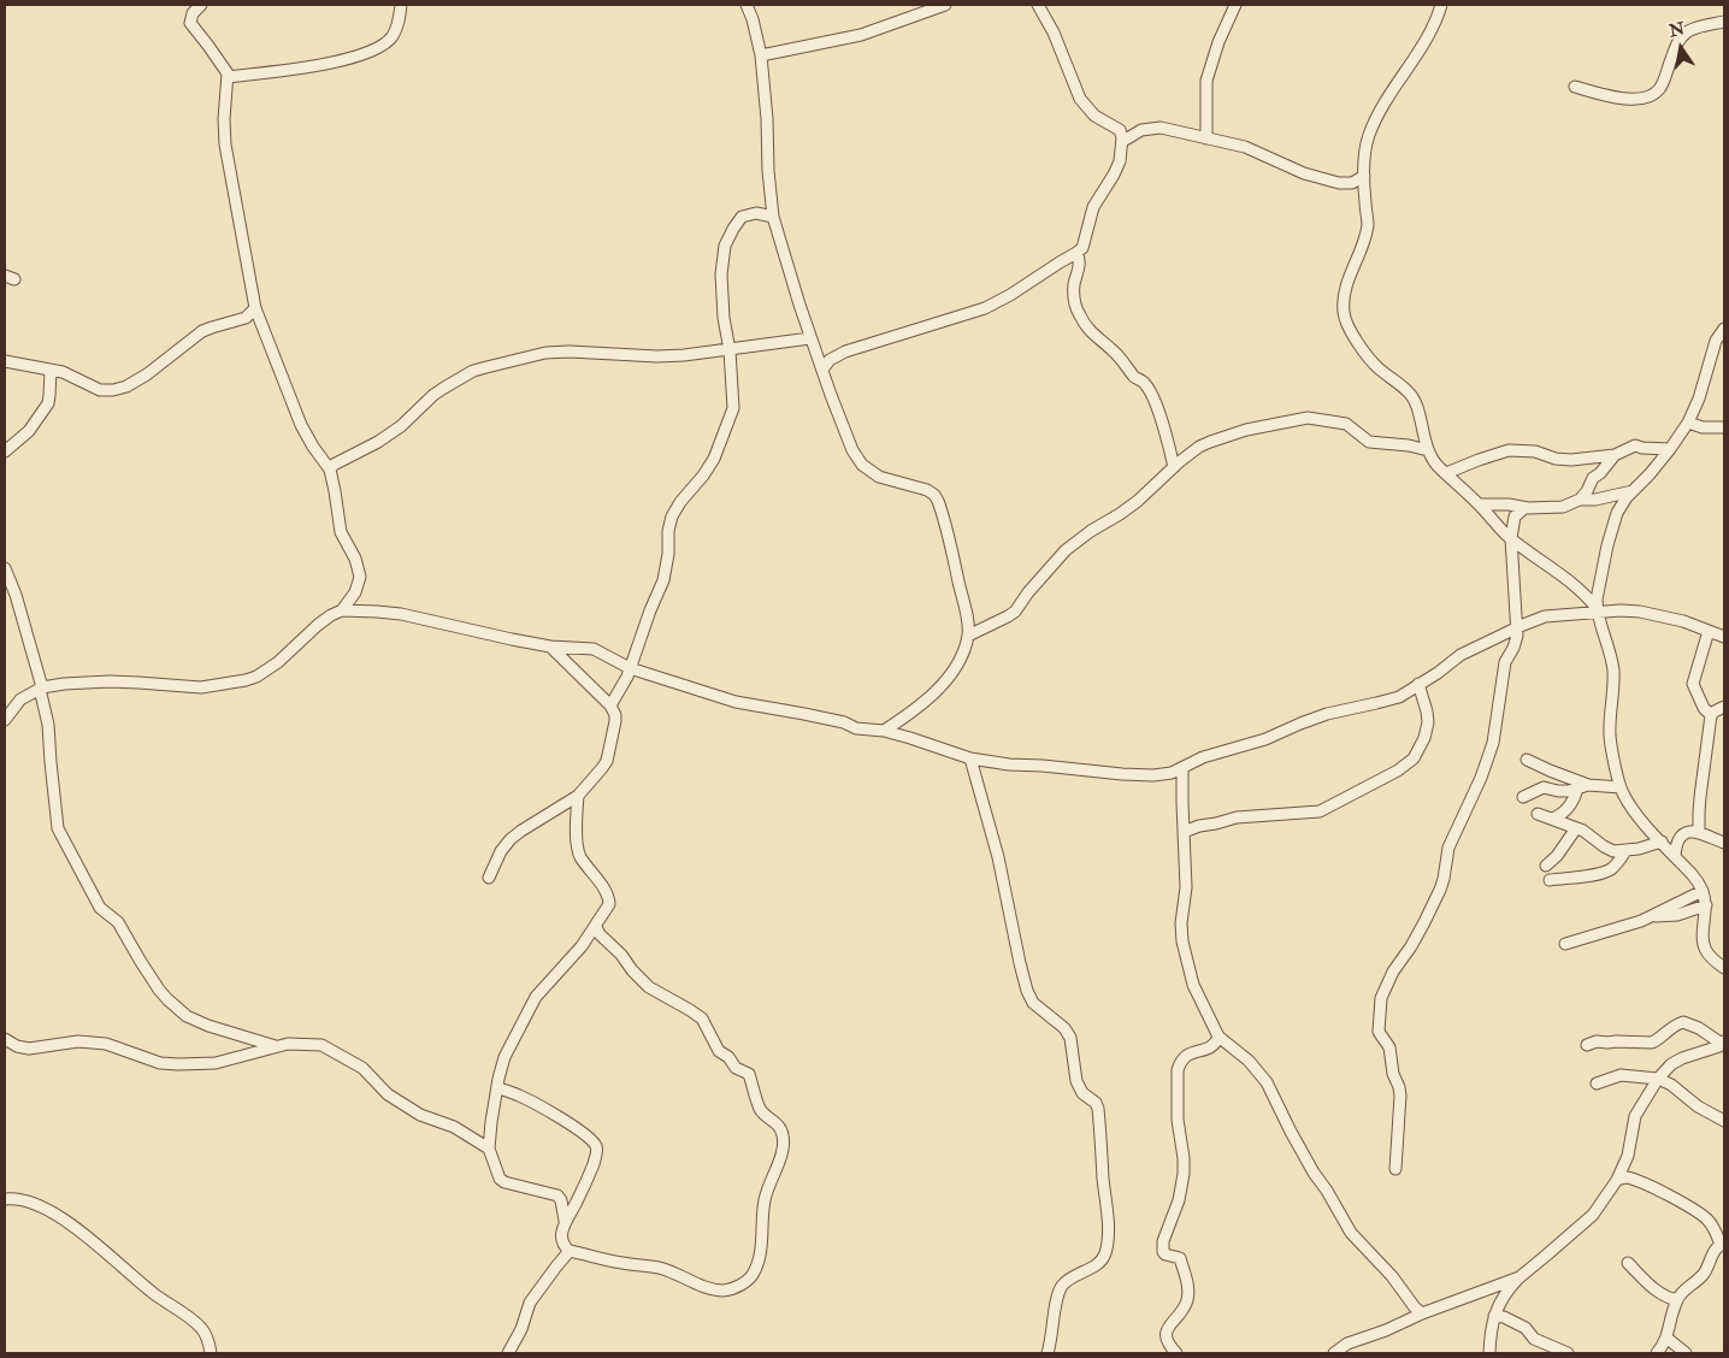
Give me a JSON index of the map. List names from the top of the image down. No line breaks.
{"north":"top"}
